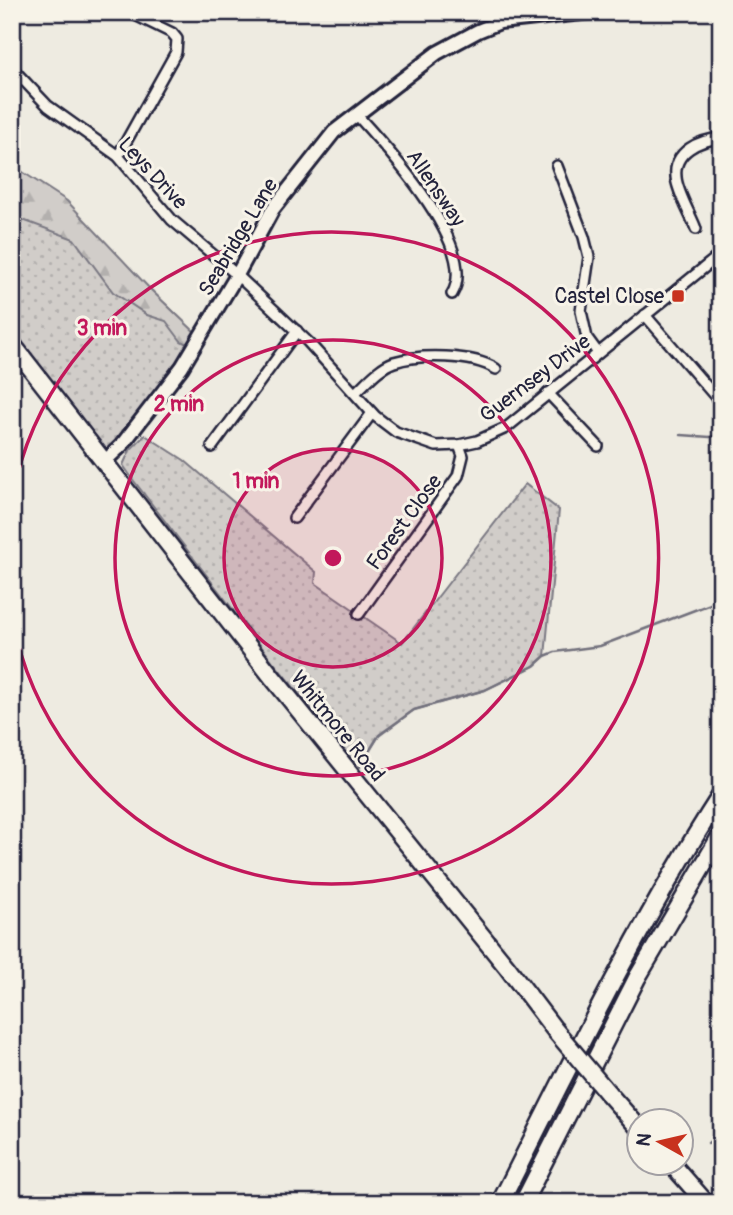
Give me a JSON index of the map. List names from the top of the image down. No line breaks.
{"streets":{"highway":["Whitmore Road"],"street":["Leys Drive","Allensway","Seabridge Lane","Guernsey Drive","Forest Close"]},"crossings":[["Leys Drive","Seabridge Lane"],["Leys Drive","Guernsey Drive"],["Allensway","Seabridge Lane"],["Seabridge Lane","Guernsey Drive"],["Seabridge Lane","Whitmore Road"],["Guernsey Drive","Forest Close"]],"places":{"transit":["Castel Close"]},"north":"left","rings":["3 min","2 min","1 min"]}
